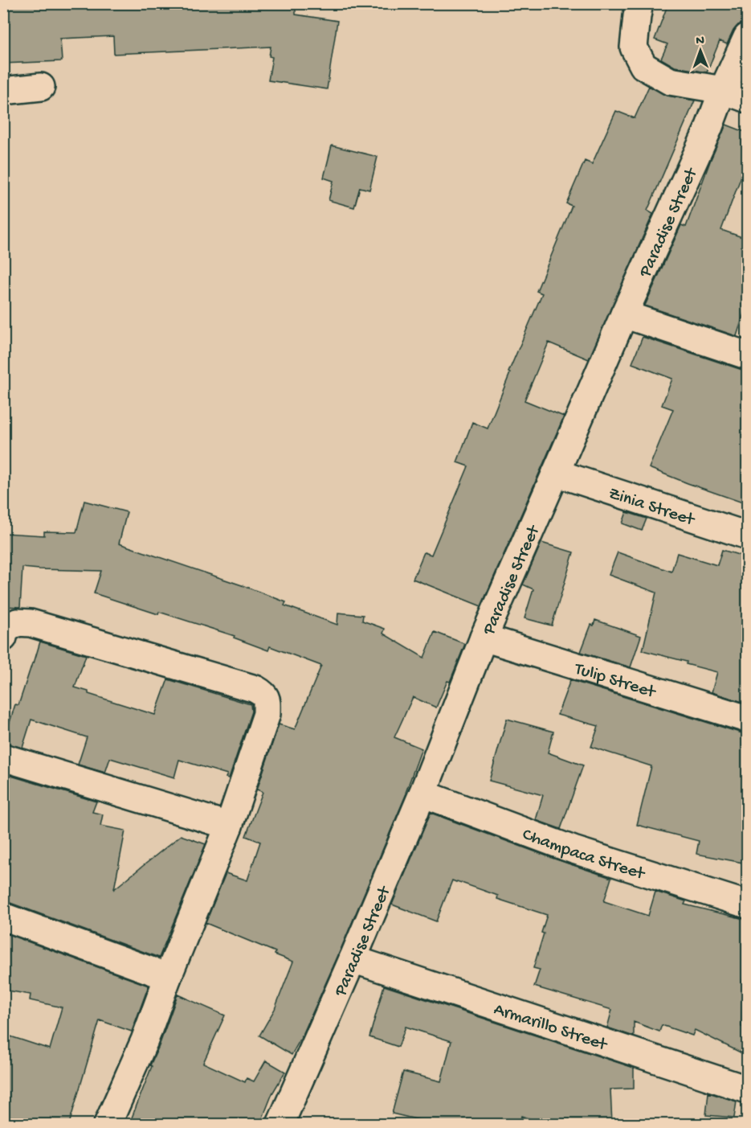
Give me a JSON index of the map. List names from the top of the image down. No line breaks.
{"streets":{"street":["Paradise Street","Zinia Street","Tulip Street","Champaca Street","Armarillo Street"]},"crossings":[["Paradise Street","Zinia Street"],["Paradise Street","Tulip Street"],["Paradise Street","Champaca Street"],["Paradise Street","Armarillo Street"]],"north":"top"}
